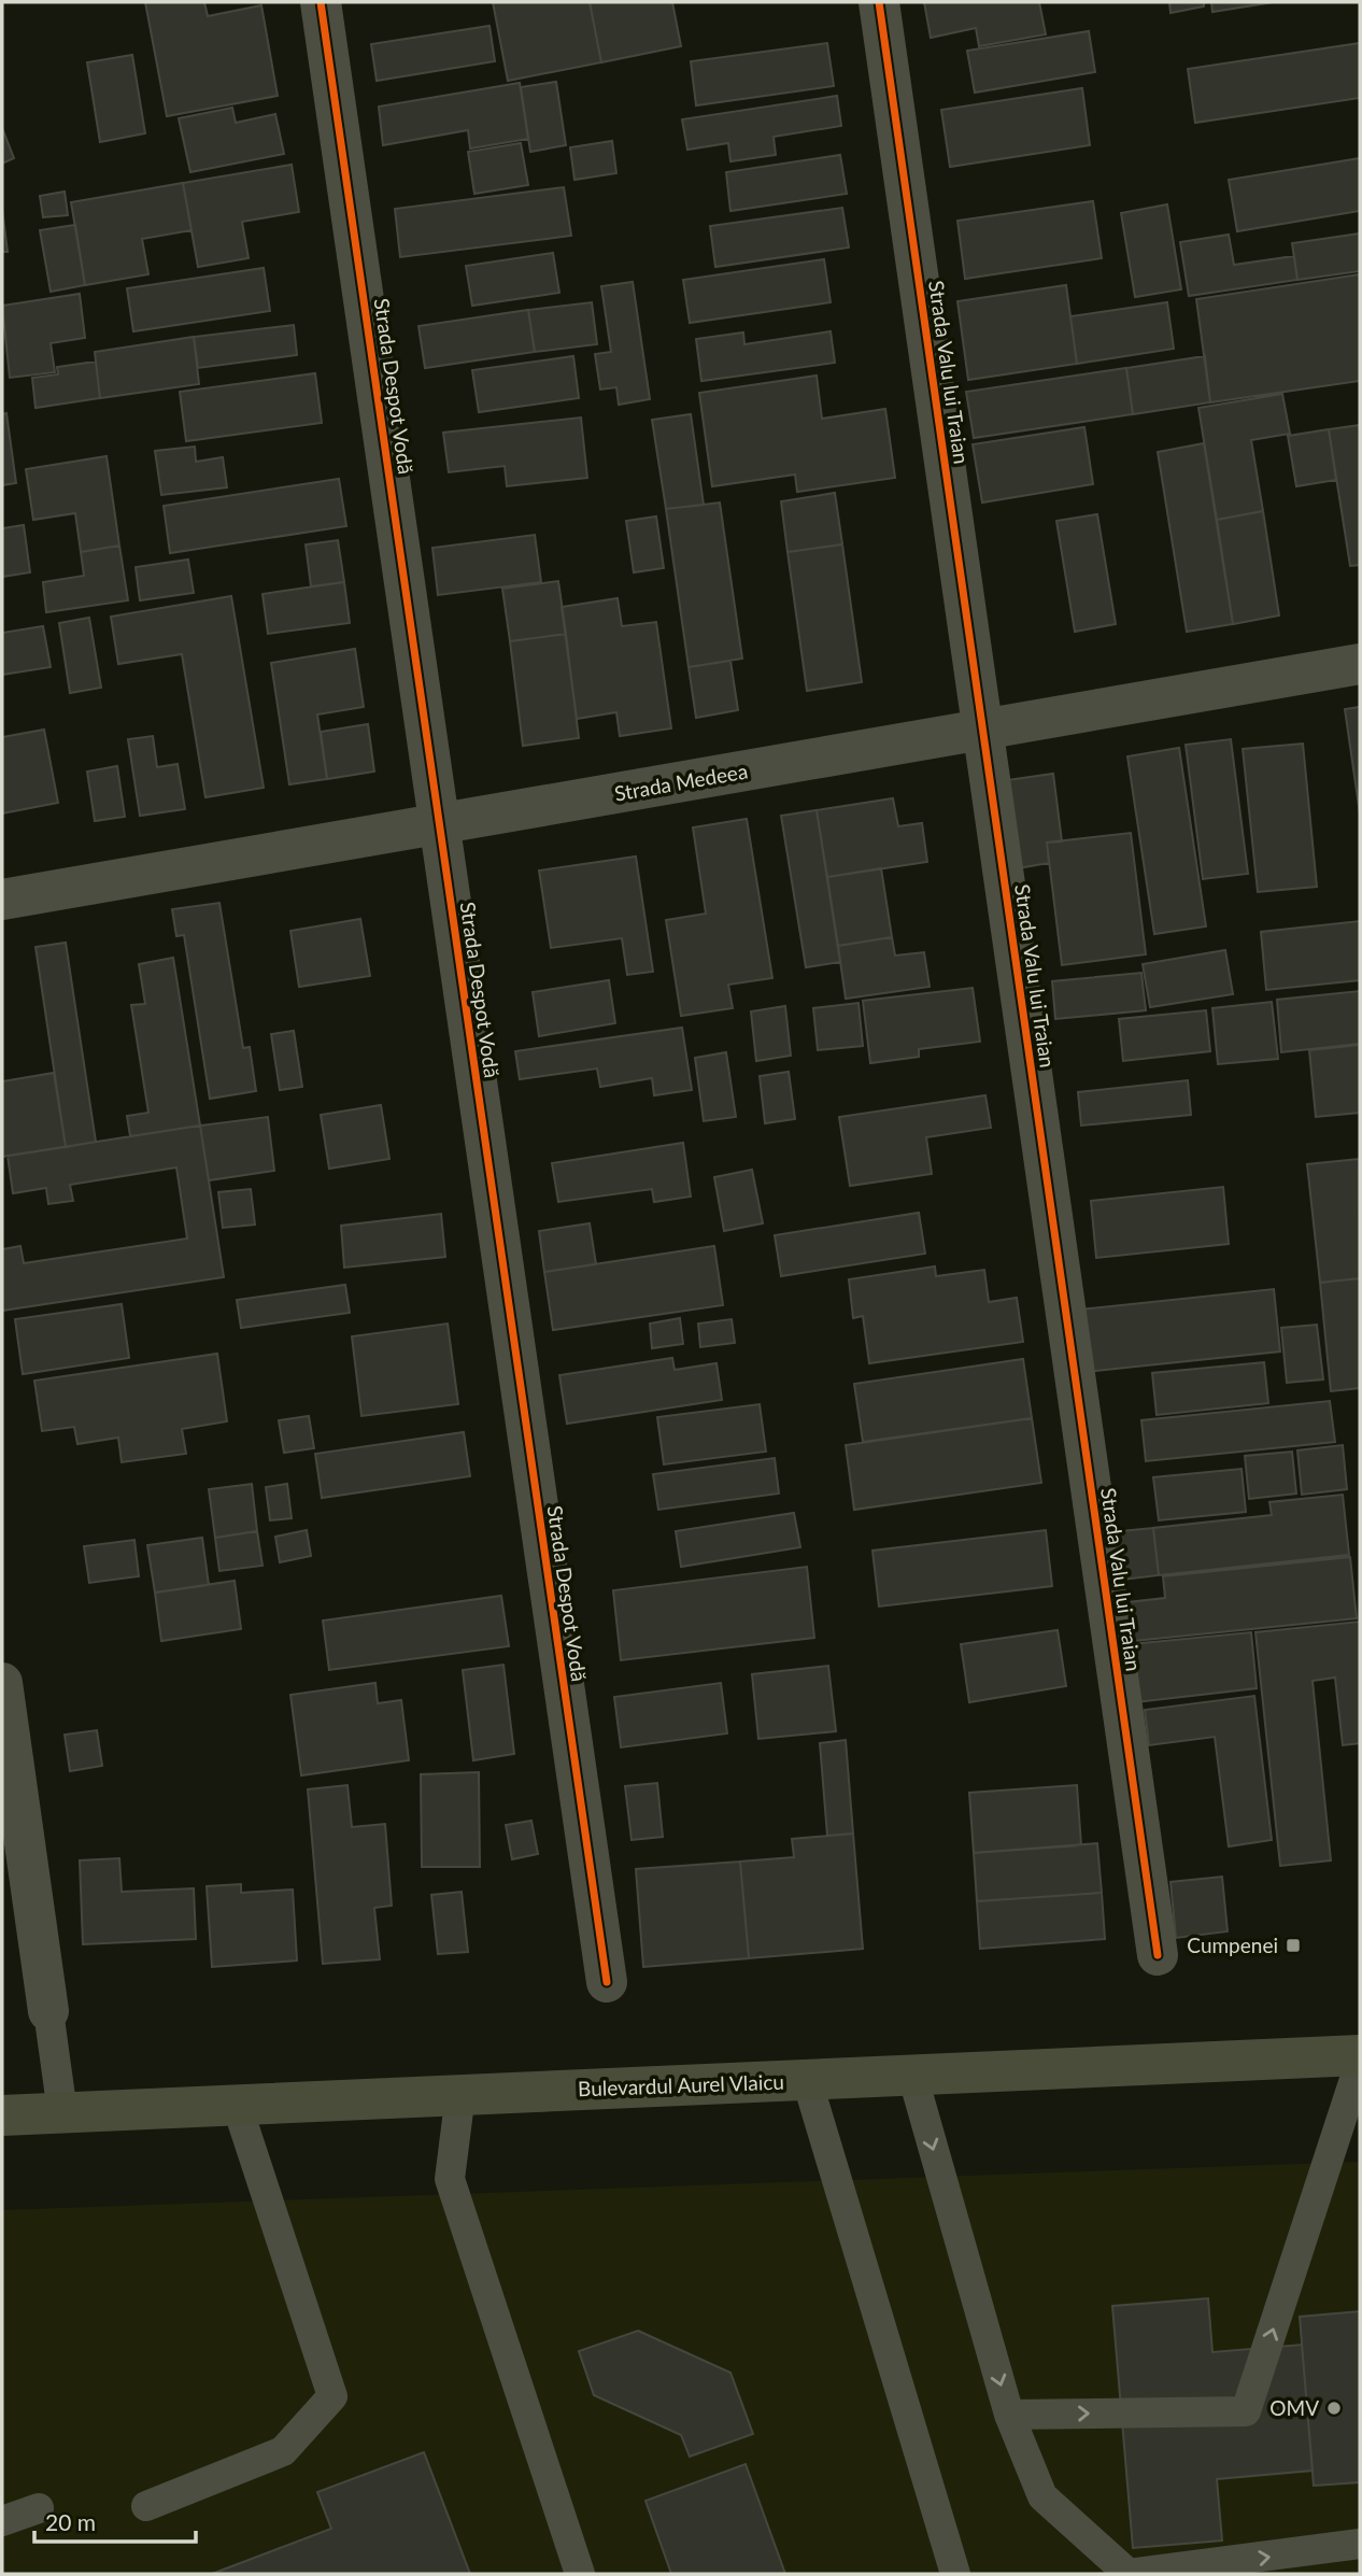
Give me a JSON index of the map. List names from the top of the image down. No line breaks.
{"streets":{"main road":["Bulevardul Aurel Vlaicu"],"street":["Strada Valu lui Traian","Strada Despot Vodă","Strada Medeea"]},"crossings":[["Strada Valu lui Traian","Strada Medeea"],["Strada Despot Vodă","Strada Medeea"]],"places":{"transit":["Cumpenei"],"other":["OMV"]},"scale_bar":"20 m"}
